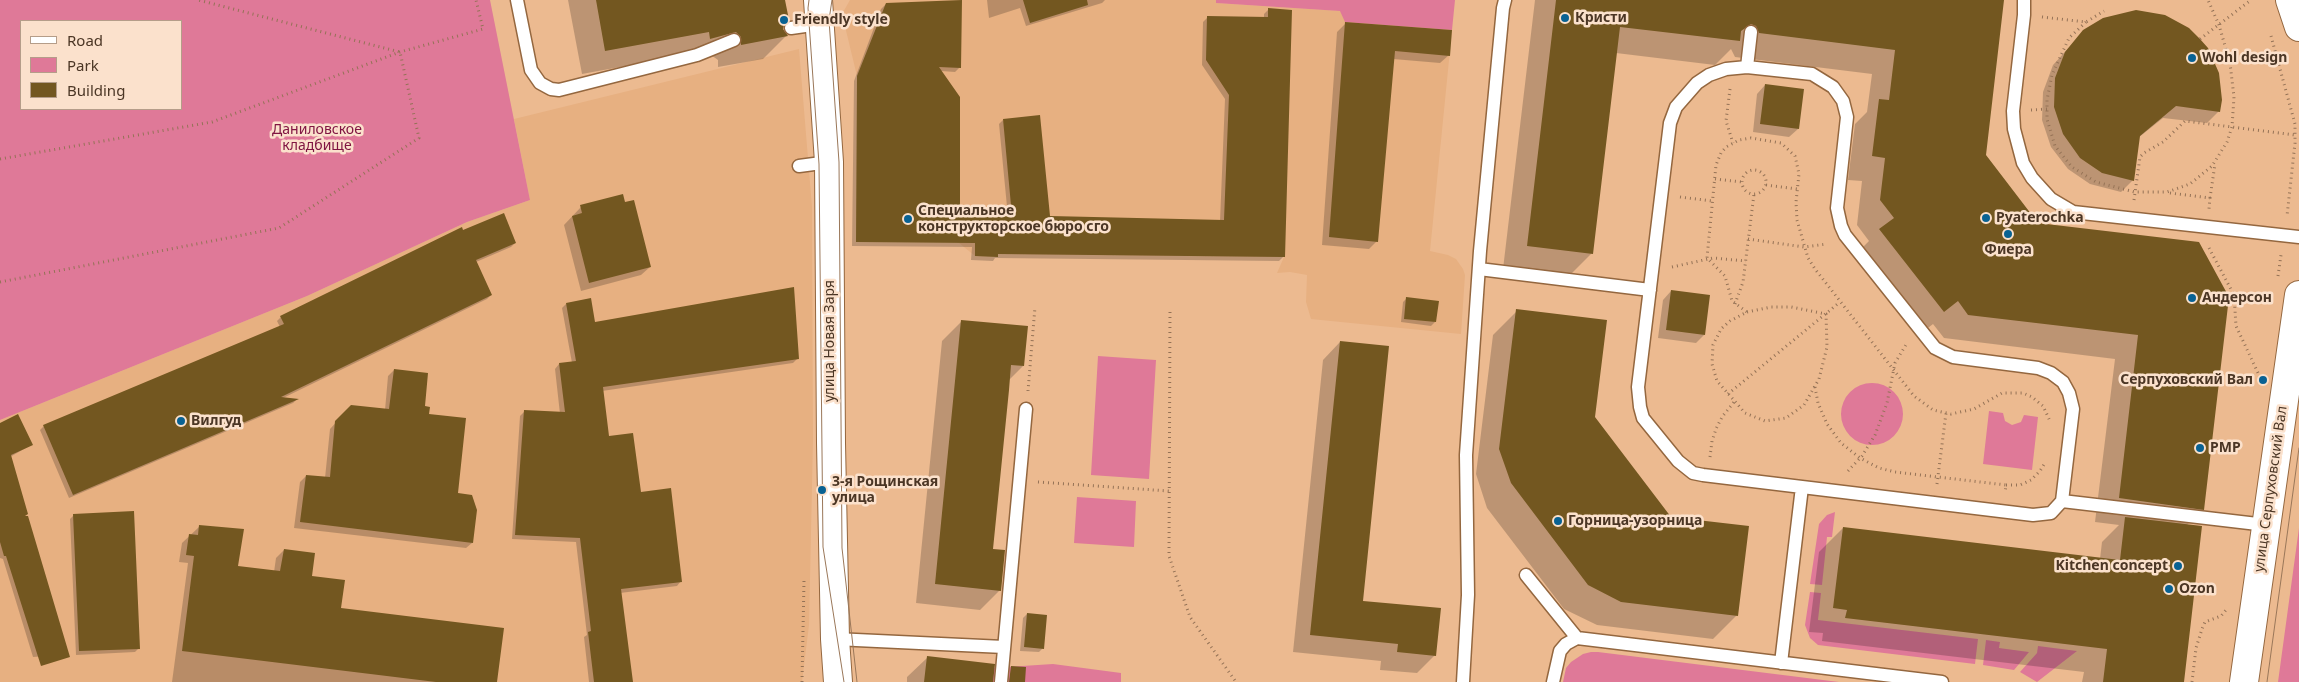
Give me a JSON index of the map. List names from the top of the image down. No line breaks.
{"streets":{"street":["улица Новая Заря","улица Серпуховский Вал"]},"parks":["Даниловское кладбище"],"places":["Кристи","Friendly style","Wohl design","Pyaterochka","Специальное конструкторское бюро сго","Фиера","Андерсон","Серпуховский Вал","Вилгуд","PMP","3-я Рощинская улица","Горница-узорница","Kitchen concept","Ozon"],"legend":["Road","Park","Building"]}
